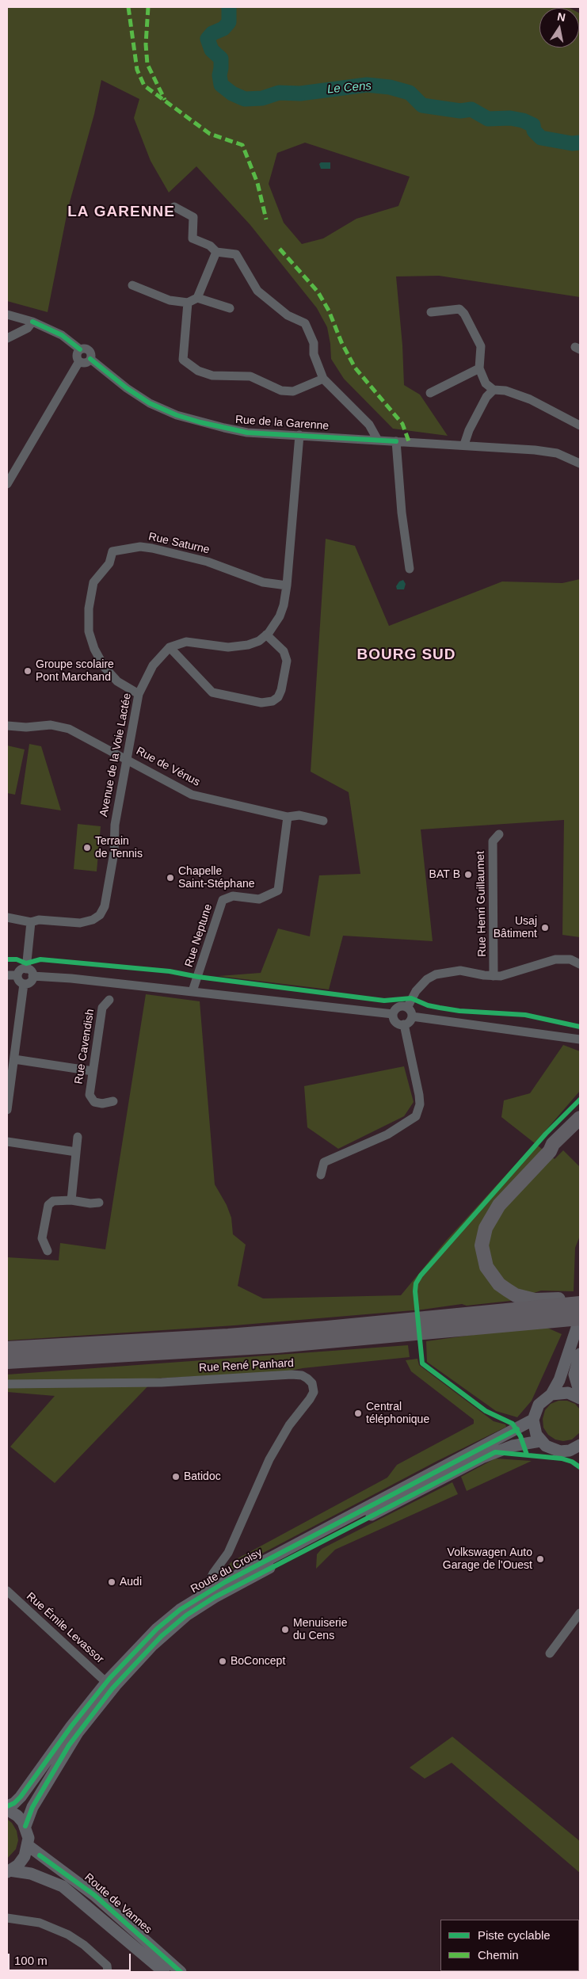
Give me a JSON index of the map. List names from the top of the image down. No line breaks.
{"streets":{"main road":["Route du Croisy","Route de Vannes"],"street":["Rue de la Garenne","Rue Saturne","Avenue de la Voie Lactée","Rue de Vénus","Rue Henri Guillaumet","Rue Neptune","Rue Cavendish","Rue René Panhard","Rue Émile Levassor"]},"crossings":[["Rue Saturne","Avenue de la Voie Lactée"],["Avenue de la Voie Lactée","Rue de Vénus"],["Rue de Vénus","Rue Neptune"],["Rue René Panhard","Route du Croisy"],["Route du Croisy","Rue Émile Levassor"]],"districts":["LA GARENNE","BOURG SUD"],"water":["Le Cens"],"places":["Groupe scolaire Pont Marchand","Terrain de Tennis","BAT B","Chapelle Saint-Stéphane","Usaj Bâtiment","Central téléphonique","Batidoc","Volkswagen Auto Garage de l'Ouest","Audi","Menuiserie du Cens","BoConcept"],"legend":["Piste cyclable","Chemin"],"scale_bar":"100 m","north":"top"}
